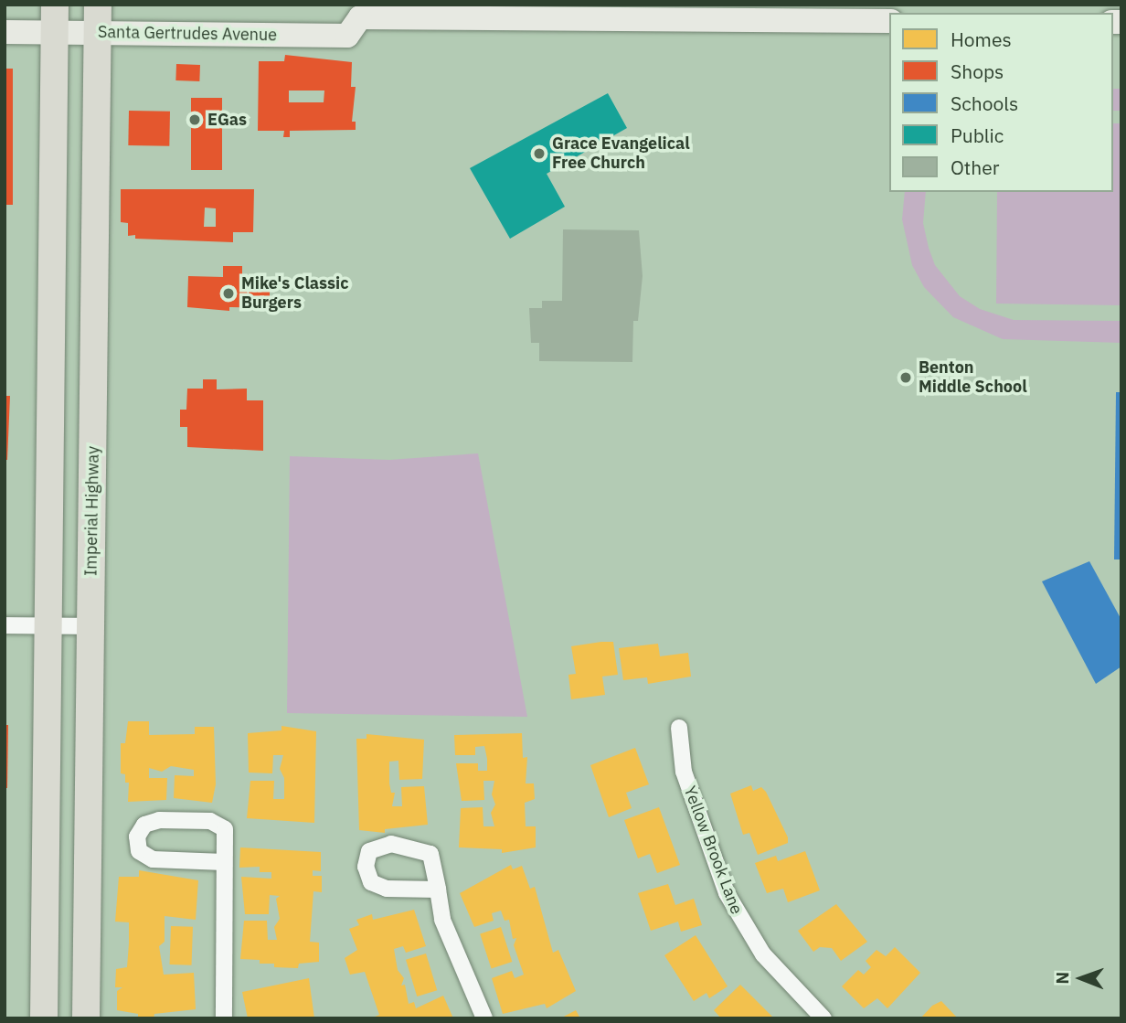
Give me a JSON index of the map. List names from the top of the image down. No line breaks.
{"streets":{"main road":["Santa Gertrudes Avenue","Imperial Highway"],"street":["Yellow Brook Lane"]},"crossings":[["Santa Gertrudes Avenue","Imperial Highway"]],"places":["EGas","Grace Evangelical Free Church","Mike's Classic Burgers","Benton Middle School"],"legend":["Homes","Shops","Schools","Public","Other"],"north":"left"}
